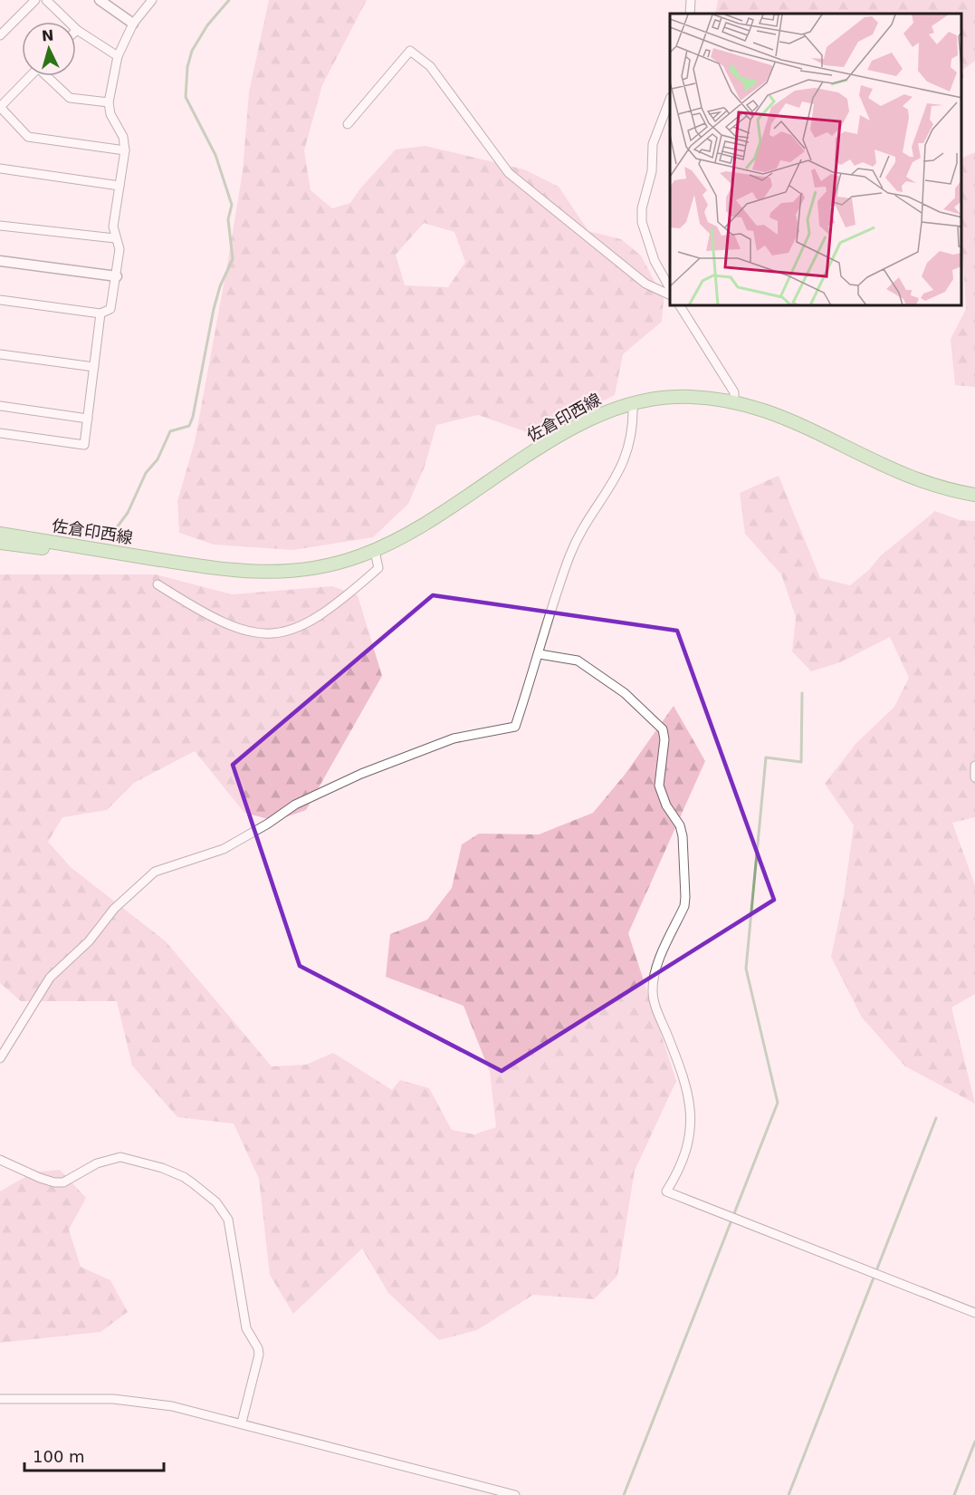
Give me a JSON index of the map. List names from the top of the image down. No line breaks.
{"streets":{"main road":["佐倉印西線"]},"scale_bar":"100 m","north":"top"}
